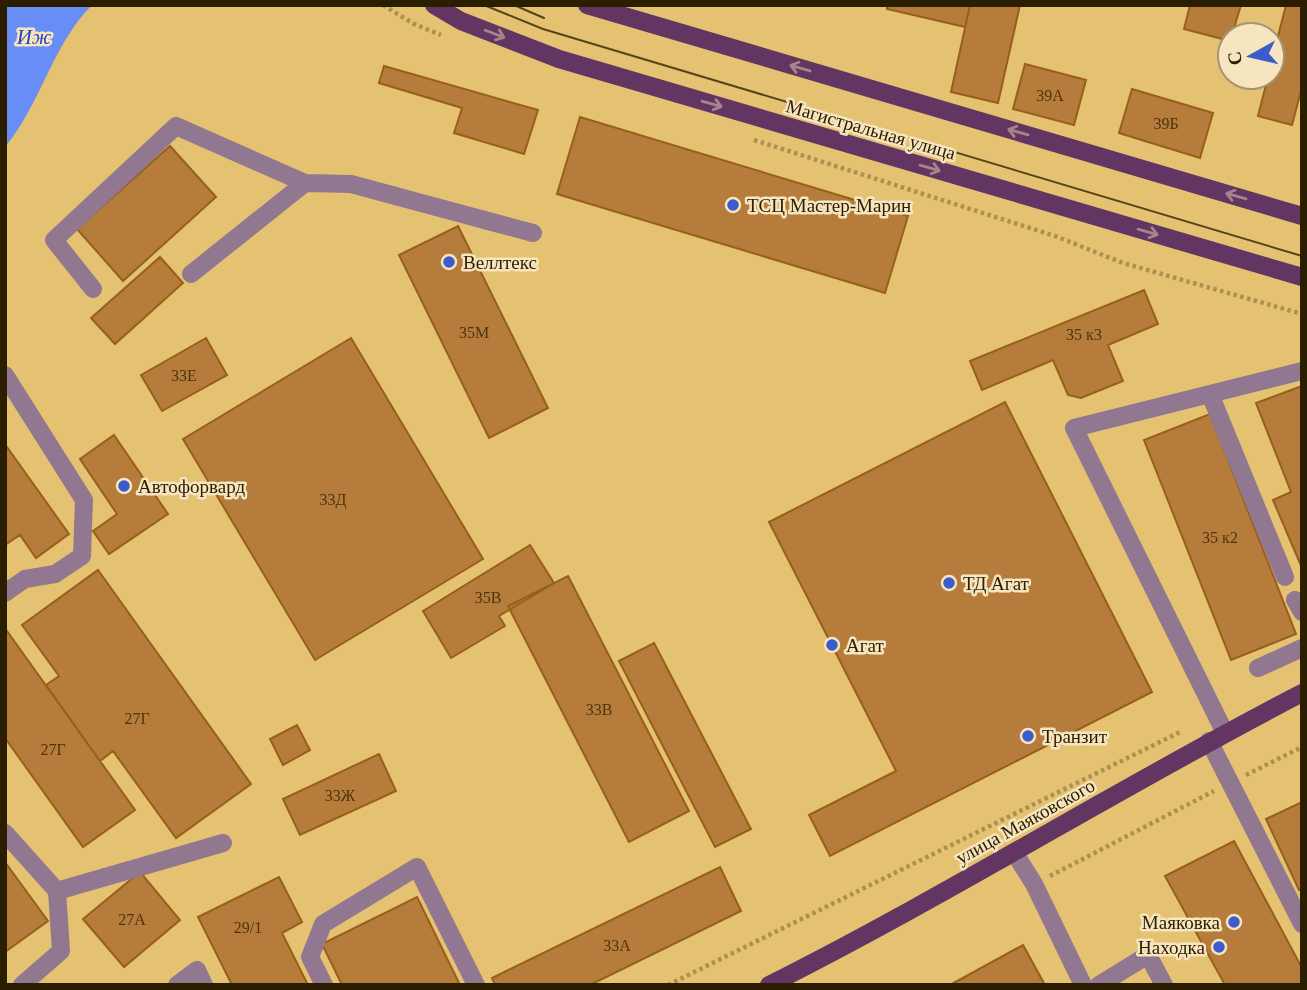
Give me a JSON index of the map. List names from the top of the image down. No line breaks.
{"streets":{"main road":["Магистральная улица","улица Маяковского"]},"water":["Иж"],"places":["ТСЦ Мастер-Марин","Веллтекс","Автофорвард","ТД Агат","Агат","Транзит","Маяковка","Находка"],"house_numbers":["39А","39Б","35М","35 к3","33Е","33Д","35 к2","35В","33В","27Г","27Г","33Ж","27А","29/1","33А"],"north":"left"}
